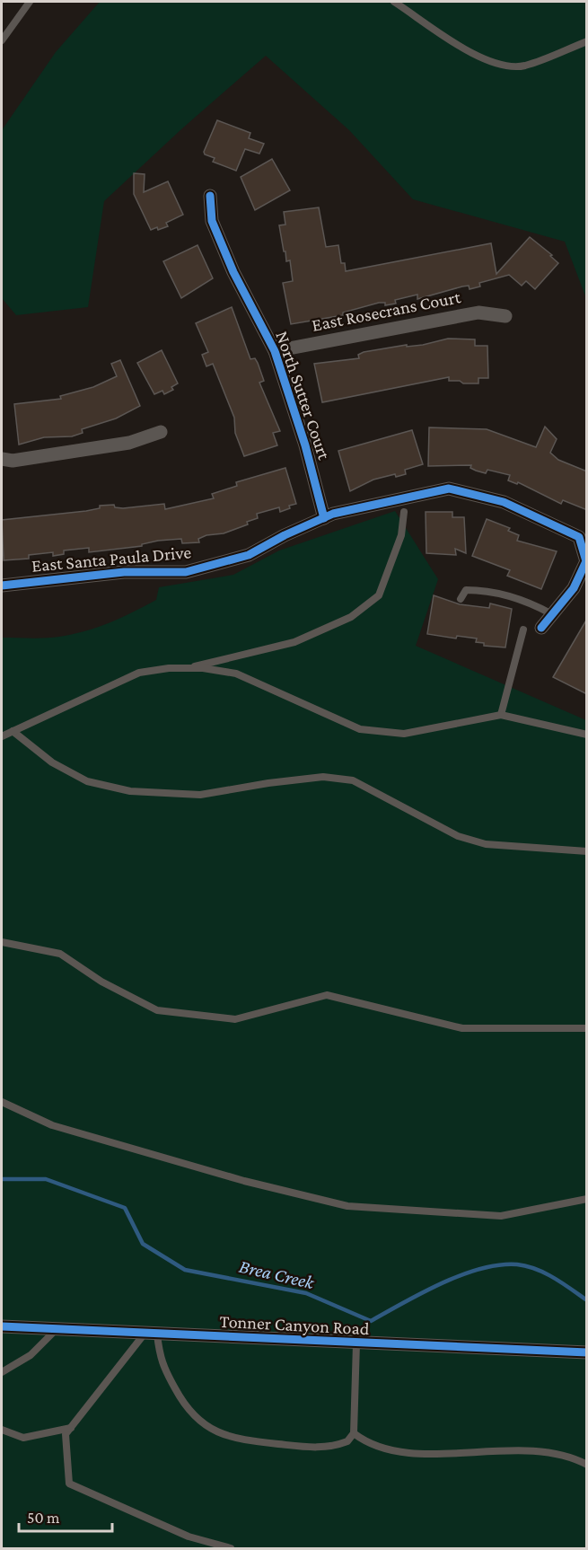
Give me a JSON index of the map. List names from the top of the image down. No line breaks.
{"streets":{"street":["East Rosecrans Court","North Sutter Court","East Santa Paula Drive","Tonner Canyon Road"]},"crossings":[["East Rosecrans Court","North Sutter Court"],["North Sutter Court","East Santa Paula Drive"]],"water":["Brea Creek"],"scale_bar":"50 m"}
